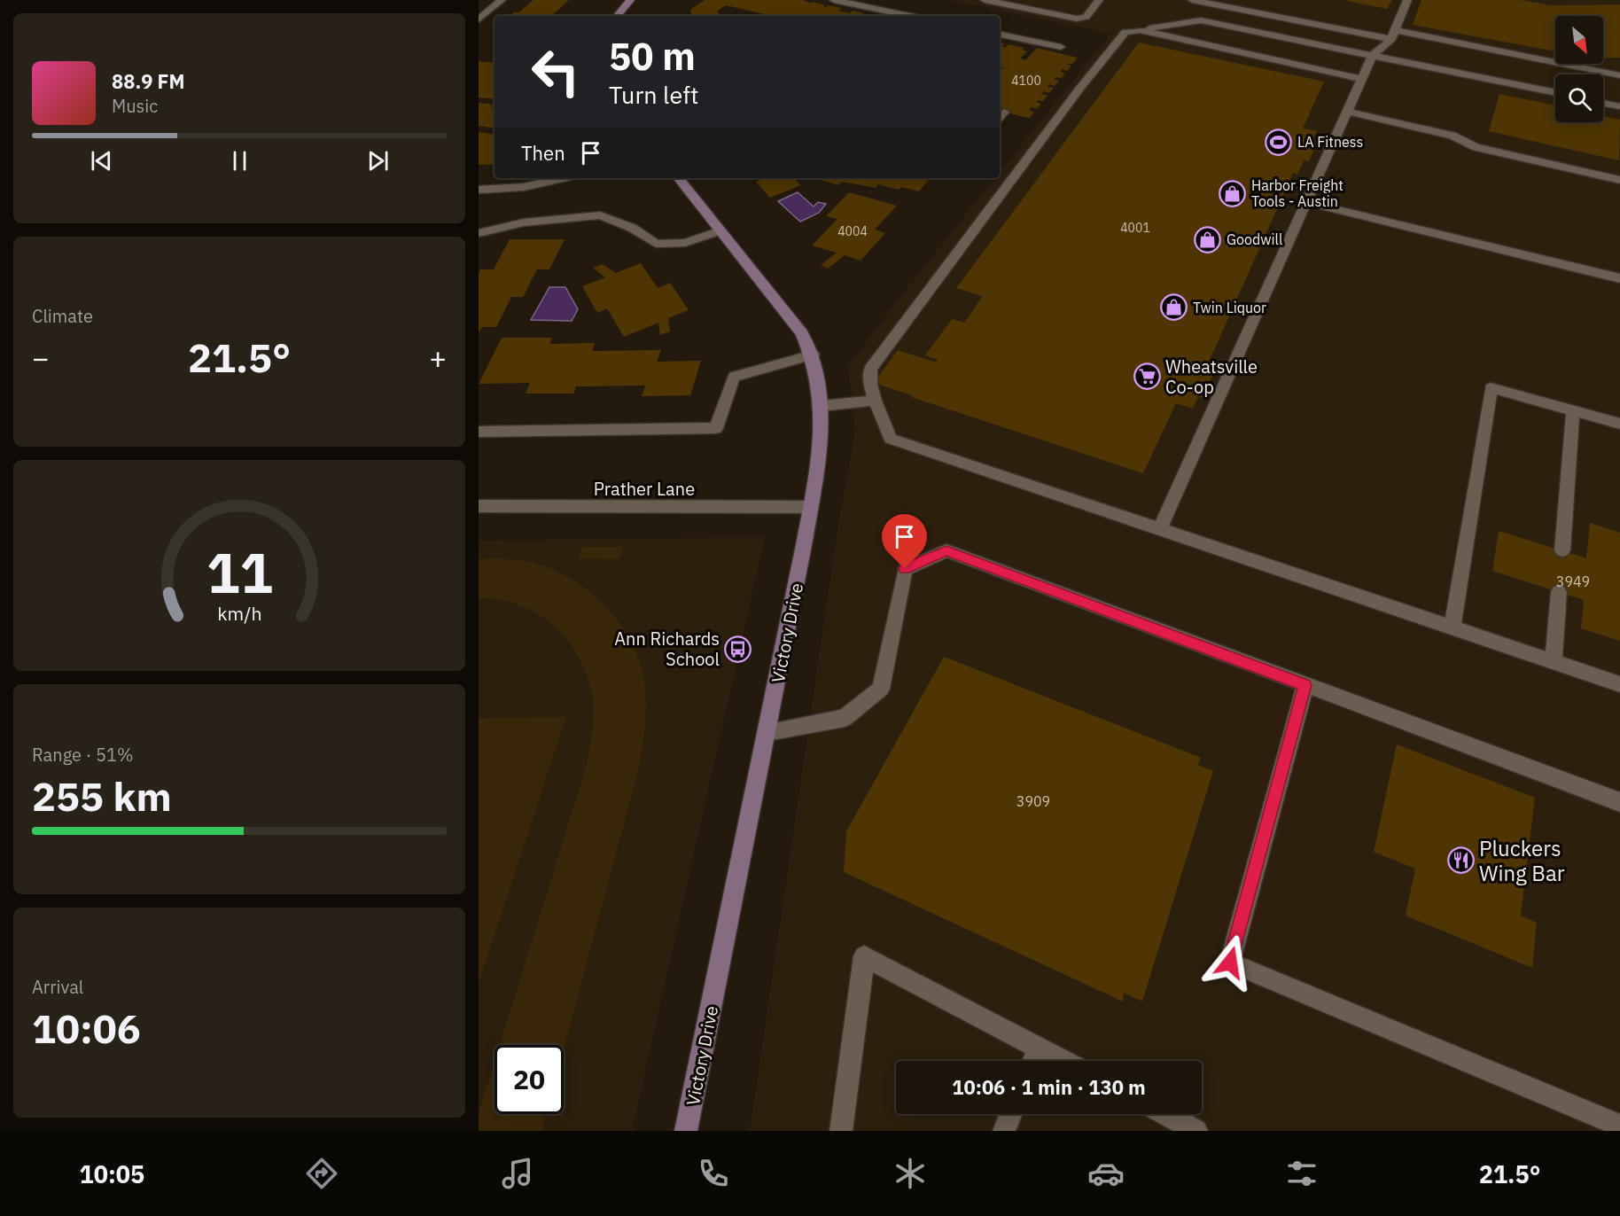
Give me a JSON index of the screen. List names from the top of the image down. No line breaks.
{"streets":{"street":["Prather Lane","Victory Drive"]},"crossings":[["Prather Lane","Victory Drive"]],"places":{"sports":["LA Fitness"],"shop":["Harbor Freight Tools - Austin","Goodwill","Twin Liquor"],"supermarket":["Wheatsville Co-op"],"bus stop":["Ann Richards School"],"restaurant":["Pluckers Wing Bar"]},"house_numbers":["4100","4001","4004","3949","3909"],"north":"bottom right","page":{"turn":["50 m","Turn left"],"song":["88.9 FM","Music"],"then":"Then","tile":["Climate",["Range · 51%","255 km"],["Arrival","10:06"]],"heat":["−","21.5°","+"],"limit":"20","trip":"10:06 · 1 min · 130 m","tabs":["10:05","21.5°"],"gauge":["11","km/h"]}}
